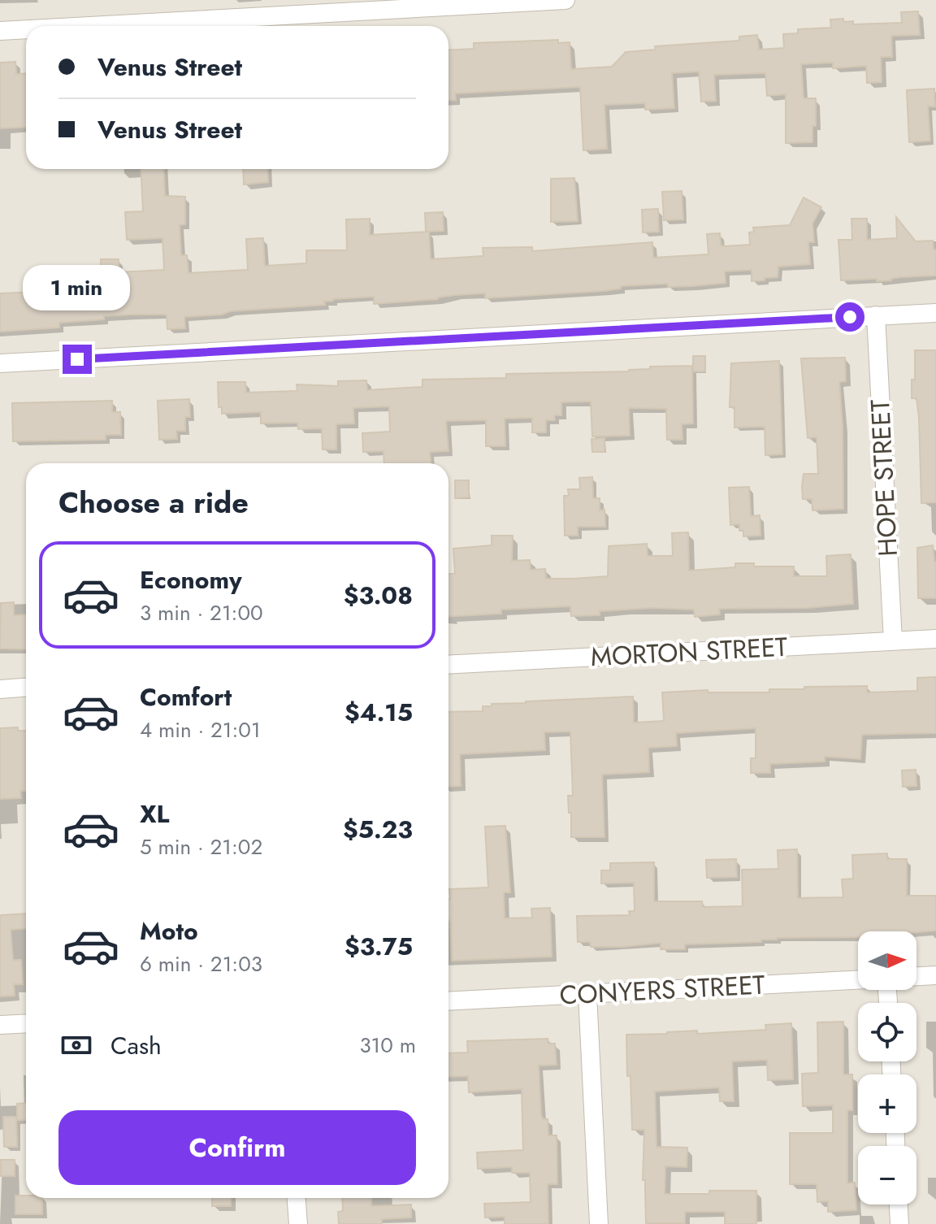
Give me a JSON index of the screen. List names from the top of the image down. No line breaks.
{"streets":{"street":["HOPE STREET","MORTON STREET","CONYERS STREET"]},"crossings":[["HOPE STREET","MORTON STREET"]],"north":"right","page":{"banner":["Venus Street","Venus Street"],"bubble":"1 min","heading":"Choose a ride","list":[{"name":"Economy","note":"3 min · 21:00","value":"$3.08"},{"name":"Comfort","note":"4 min · 21:01","value":"$4.15"},{"name":"XL","note":"5 min · 21:02","value":"$5.23"},{"name":"Moto","note":"6 min · 21:03","value":"$3.75"}],"map_buttons":["+","−"],"pay":["Cash","310 m"],"buttons":"Confirm"}}
